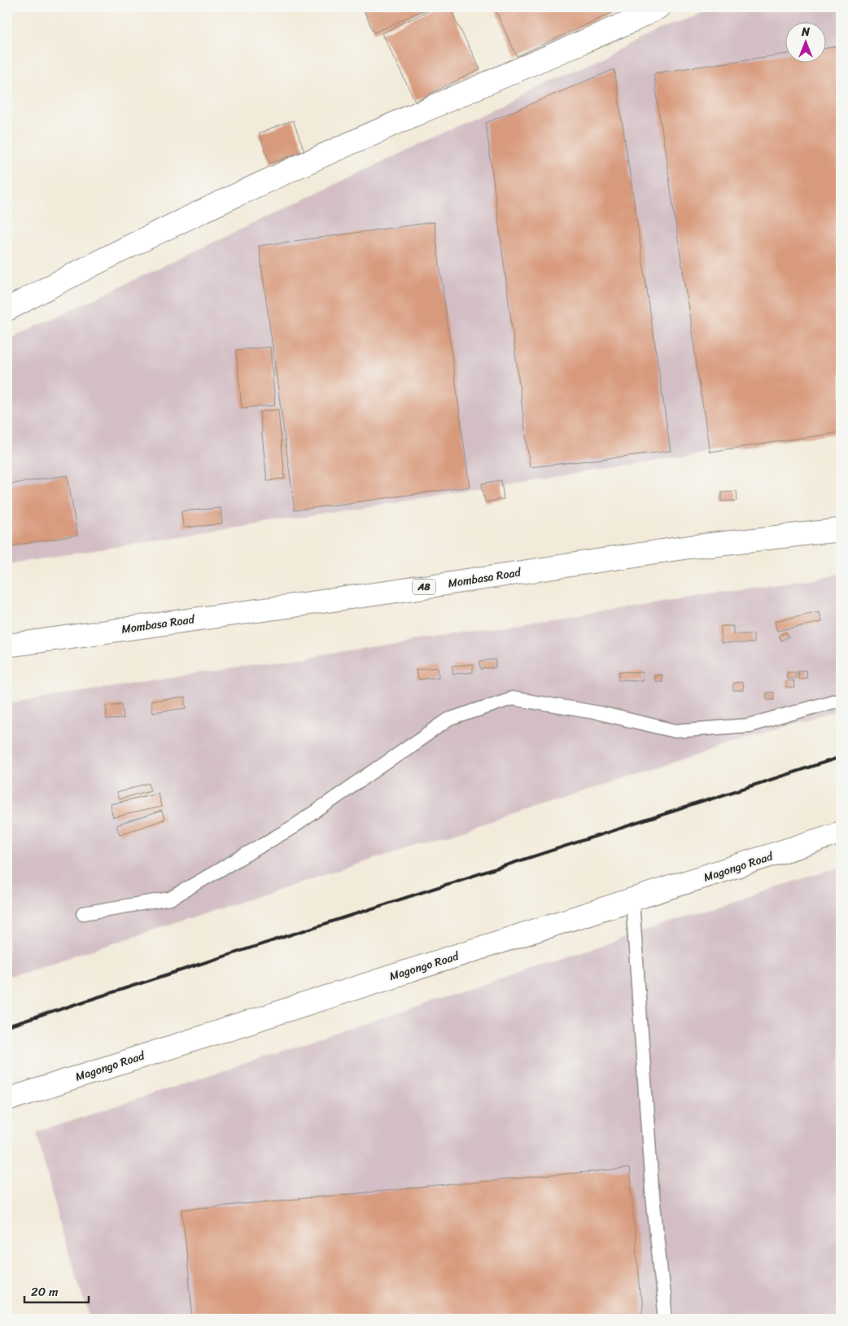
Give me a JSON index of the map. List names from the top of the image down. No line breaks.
{"streets":{"main road":["Mombasa Road","A8","Magongo Road"]},"scale_bar":"20 m","north":"top"}
